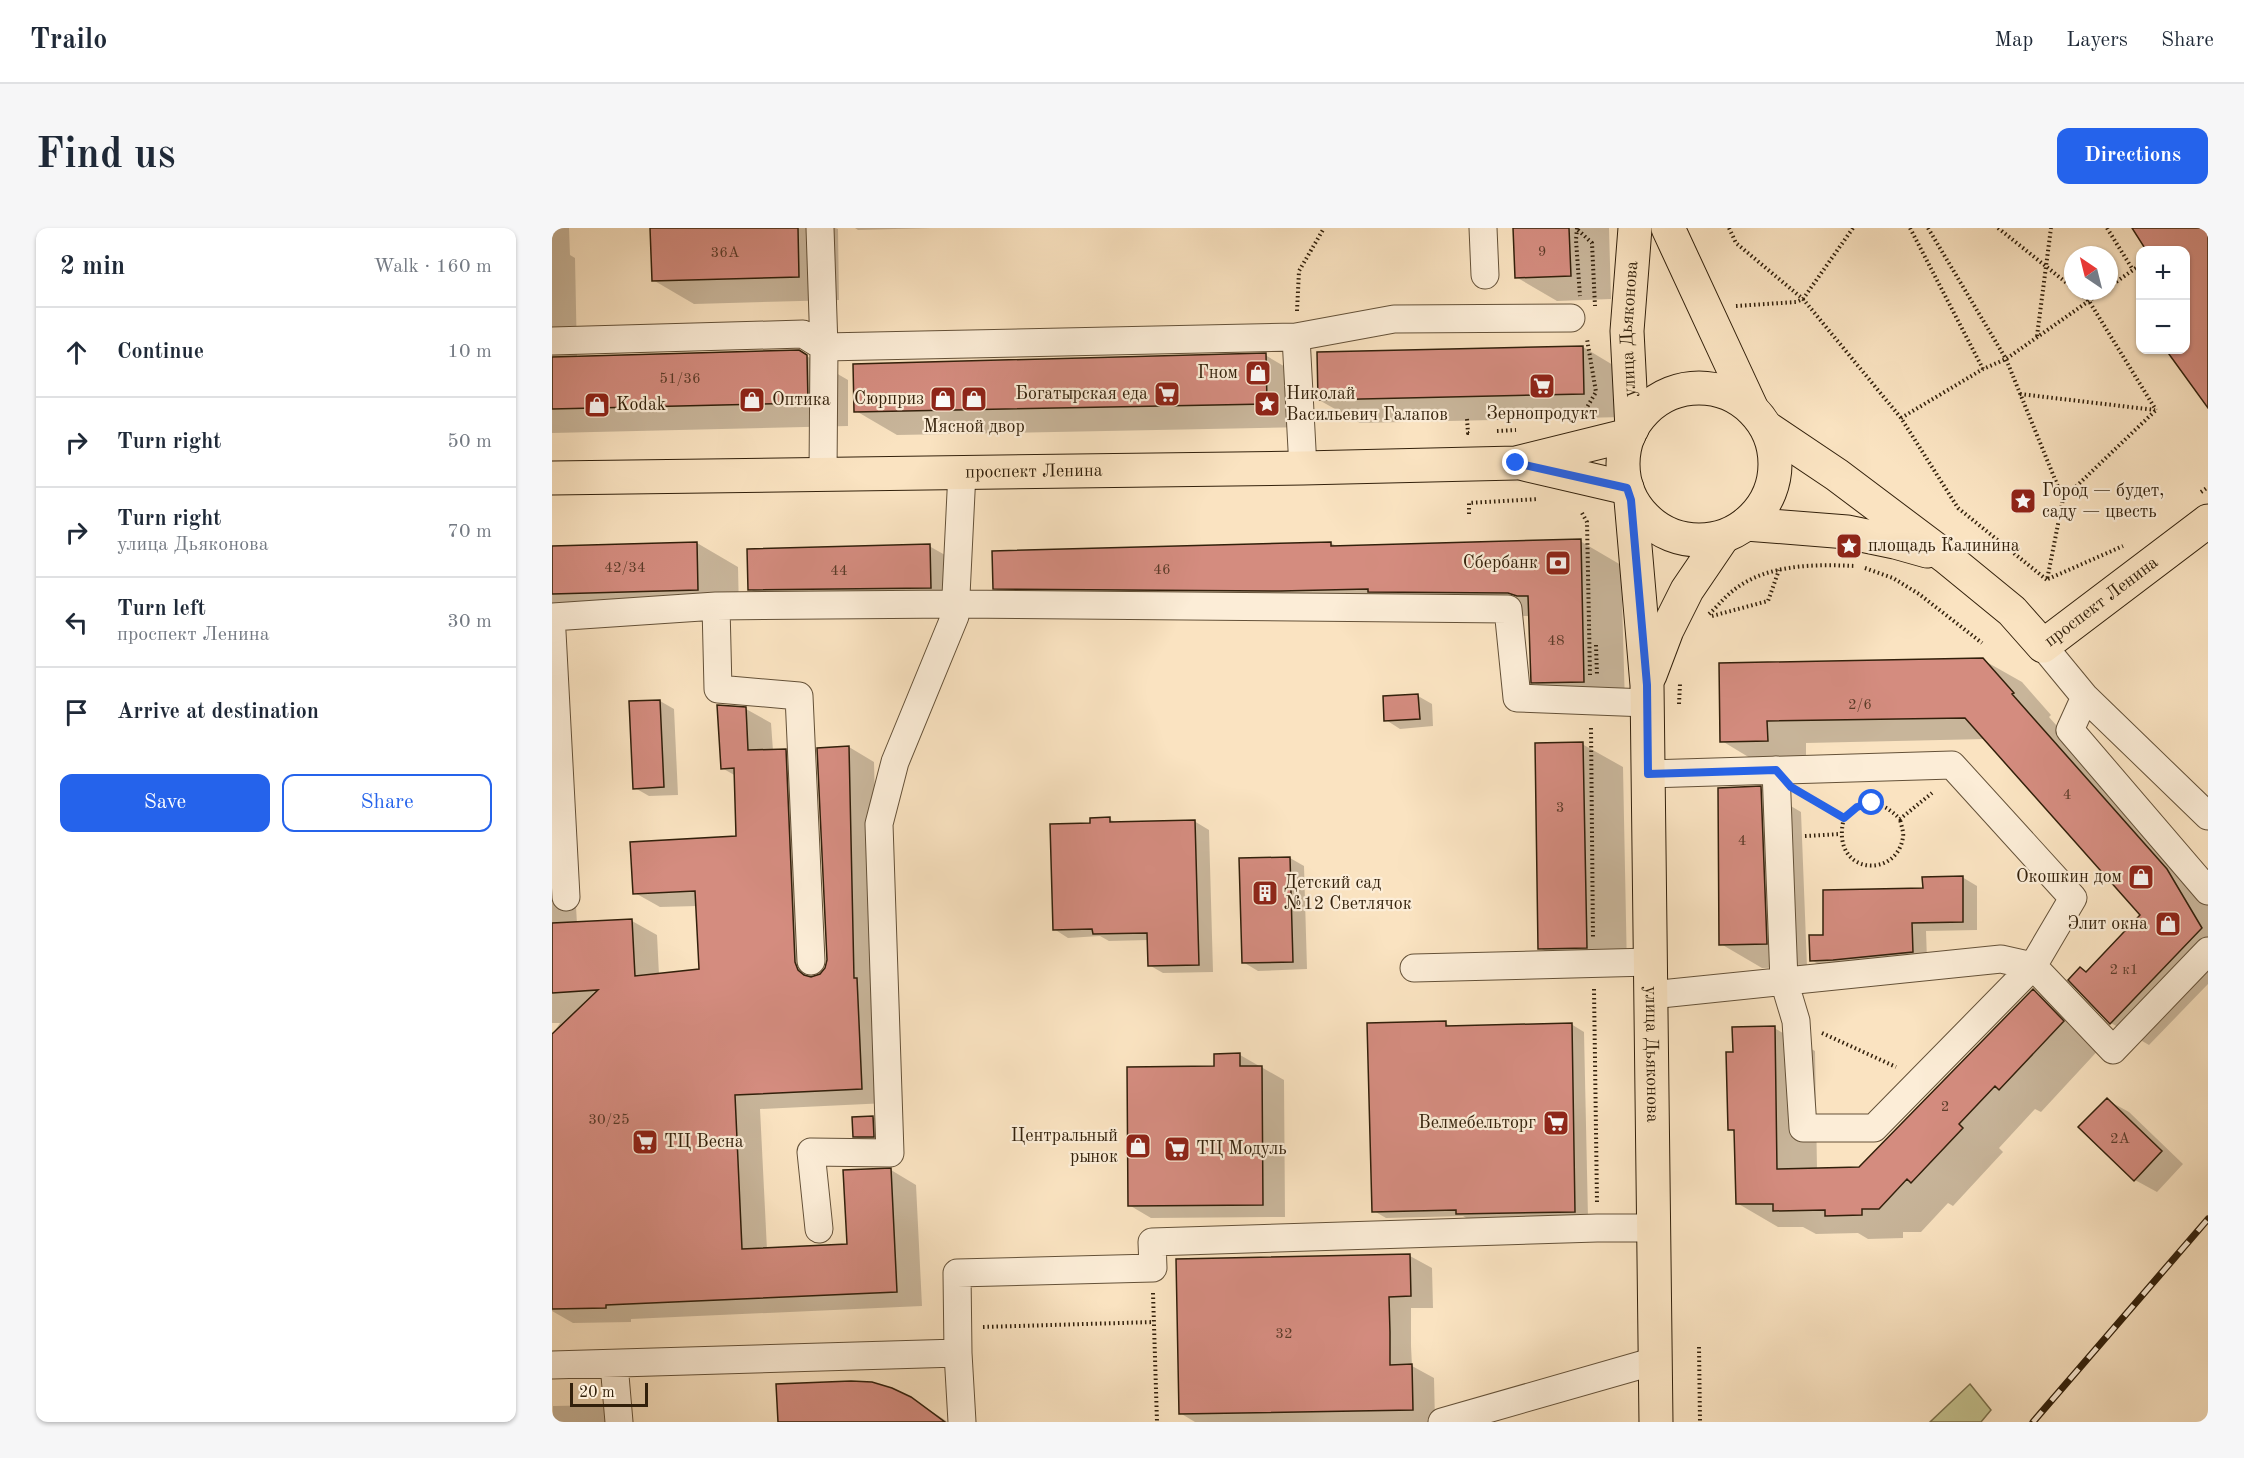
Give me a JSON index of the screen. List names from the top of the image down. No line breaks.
{"streets":{"main road":["улица Дьяконова","проспект Ленина"]},"crossings":[["улица Дьяконова","проспект Ленина"]],"places":{"shop":["Гном","Сюрприз","Мясной двор","Оптика","Kodak","Окошкин дом","Элит окна","Центральный рынок"],"supermarket":["Зернопродукт","Богатырская еда","Велмебельторг","ТЦ Весна","ТЦ Модуль"],"place":["Николай Васильевич Галапов","Город — будет, саду — цвесть","площадь Калинина"],"bank":["Сбербанк"],"building":["Детский сад №12 Светлячок"]},"house_numbers":["9","36А","51/36","42/34","46","44","48","2/6","4","3","4","2 к1","2","30/25","2А","32"],"scale_bar":"20 m","north":"top left","page":{"header":"Trailo","nav":["Map","Layers","Share"],"buttons":["Directions",["Save","Share"]],"title":"Find us","heading":["2 min","Walk · 160 m"],"map_buttons":["+","−"],"list":[["Continue","10 m"],["Turn right","50 m"],["Turn right","улица Дьяконова","70 m"],["Turn left","проспект Ленина","30 m"],"Arrive at destination"],"scale":"20 m"}}
